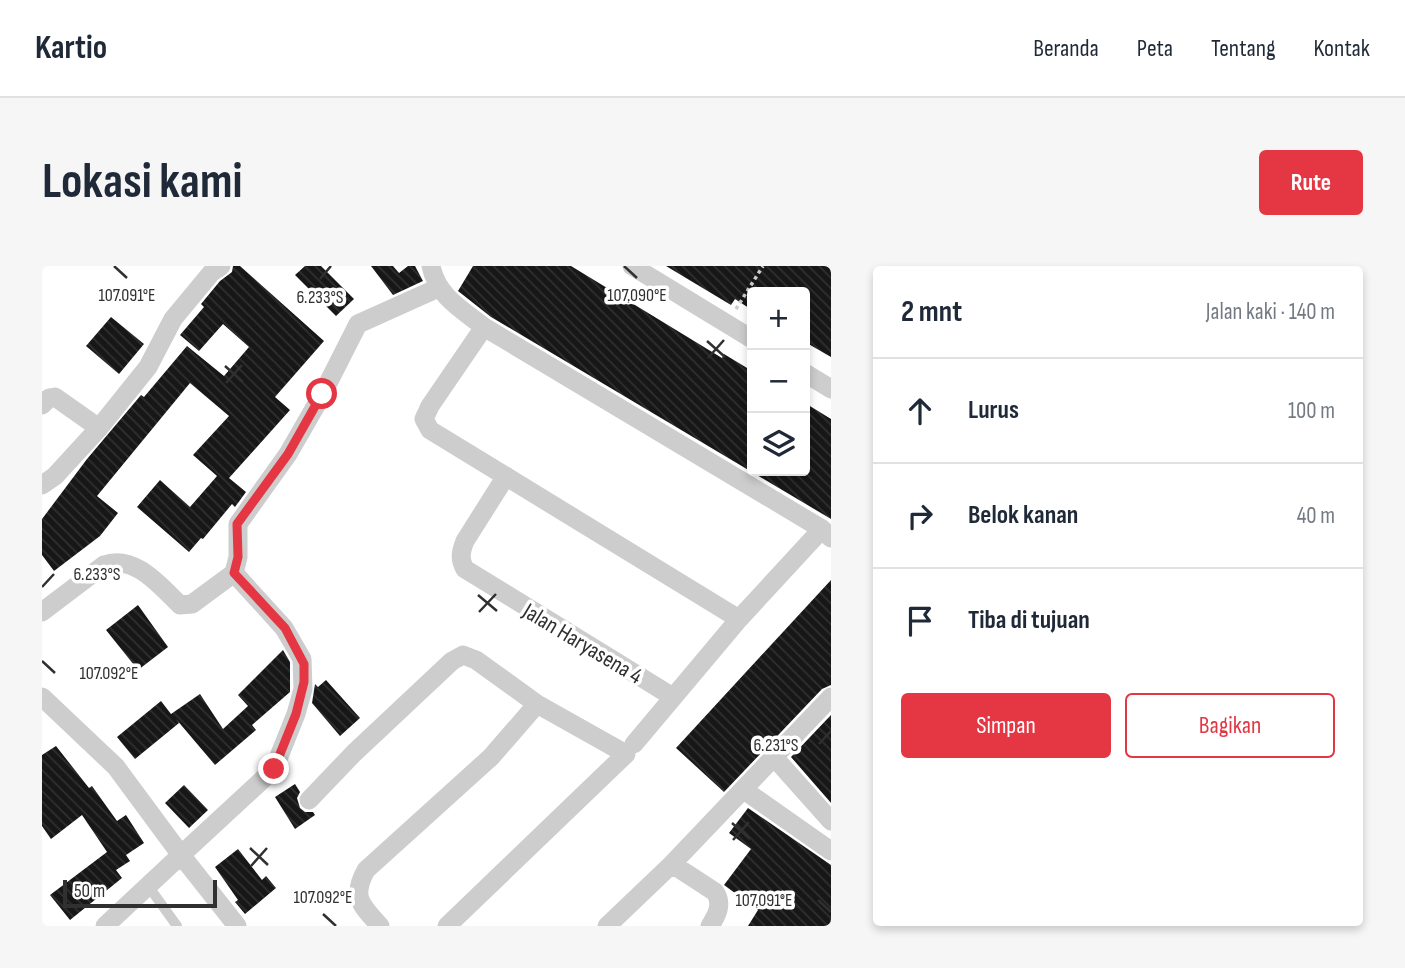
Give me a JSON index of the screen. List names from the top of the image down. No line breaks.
{"streets":{"street":["Jalan Haryasena 4"]},"scale_bar":"50 m","page":{"header":"Kartio","nav":["Beranda","Peta","Tentang","Kontak"],"buttons":["Rute",["Simpan","Bagikan"]],"title":"Lokasi kami","heading":["2 mnt","Jalan kaki · 140 m"],"map_buttons":["+","−"],"list":[["Lurus","100 m"],["Belok kanan","40 m"],"Tiba di tujuan"],"scale":"50 m"},"coordinates":["107.091°E","107.090°E","6.233°S","107.092°E","6.231°S"]}
